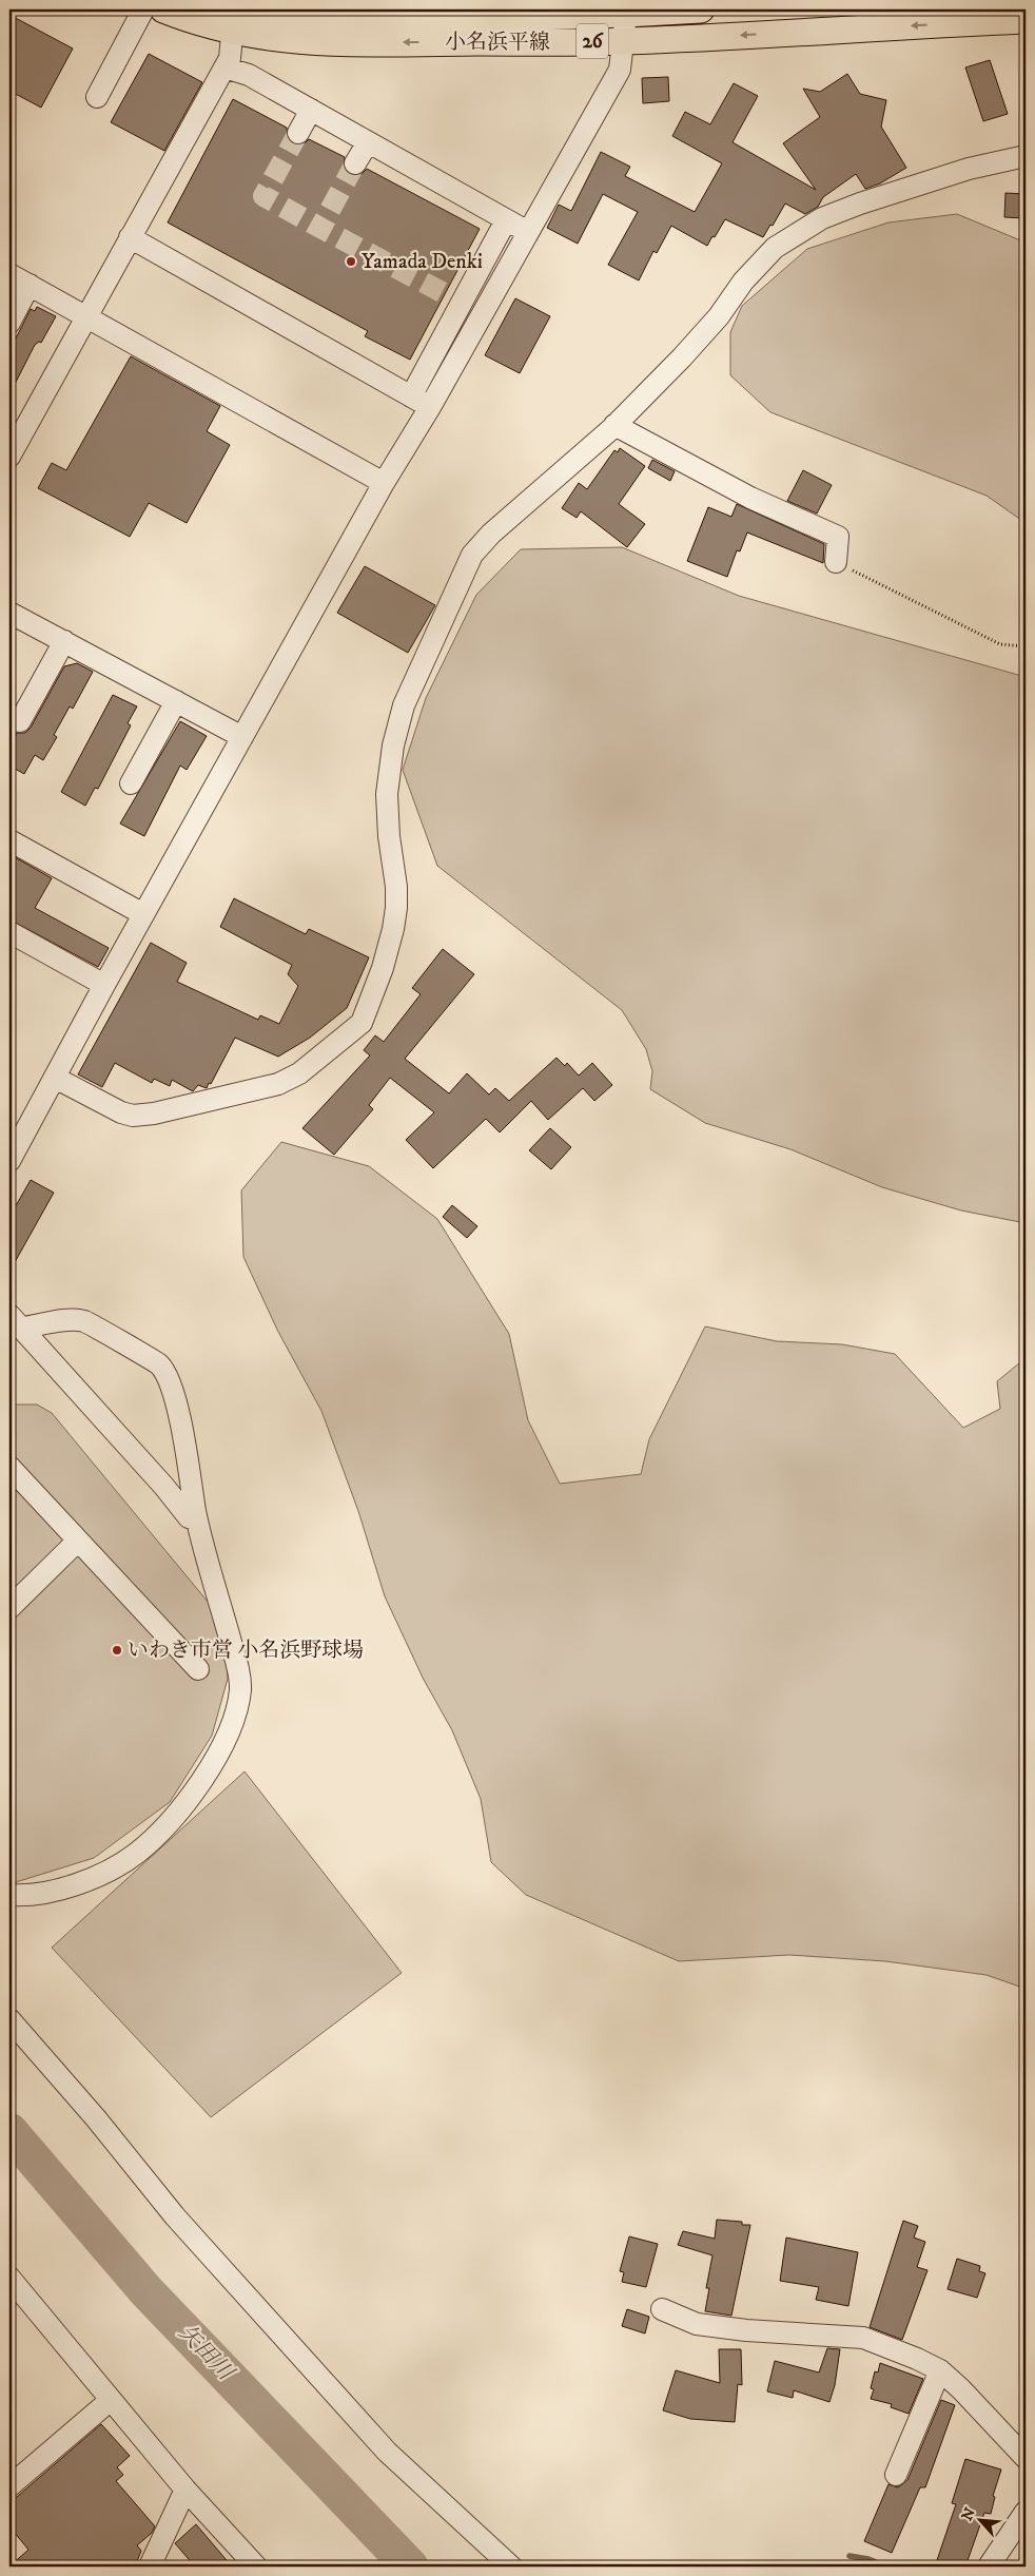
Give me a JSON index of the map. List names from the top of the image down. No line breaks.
{"streets":{"main road":["26","小名浜平線"]},"crossings":[["26","小名浜平線"]],"water":["矢田川"],"places":["Yamada Denki","いわき市営 小名浜野球場"],"north":"top left"}
